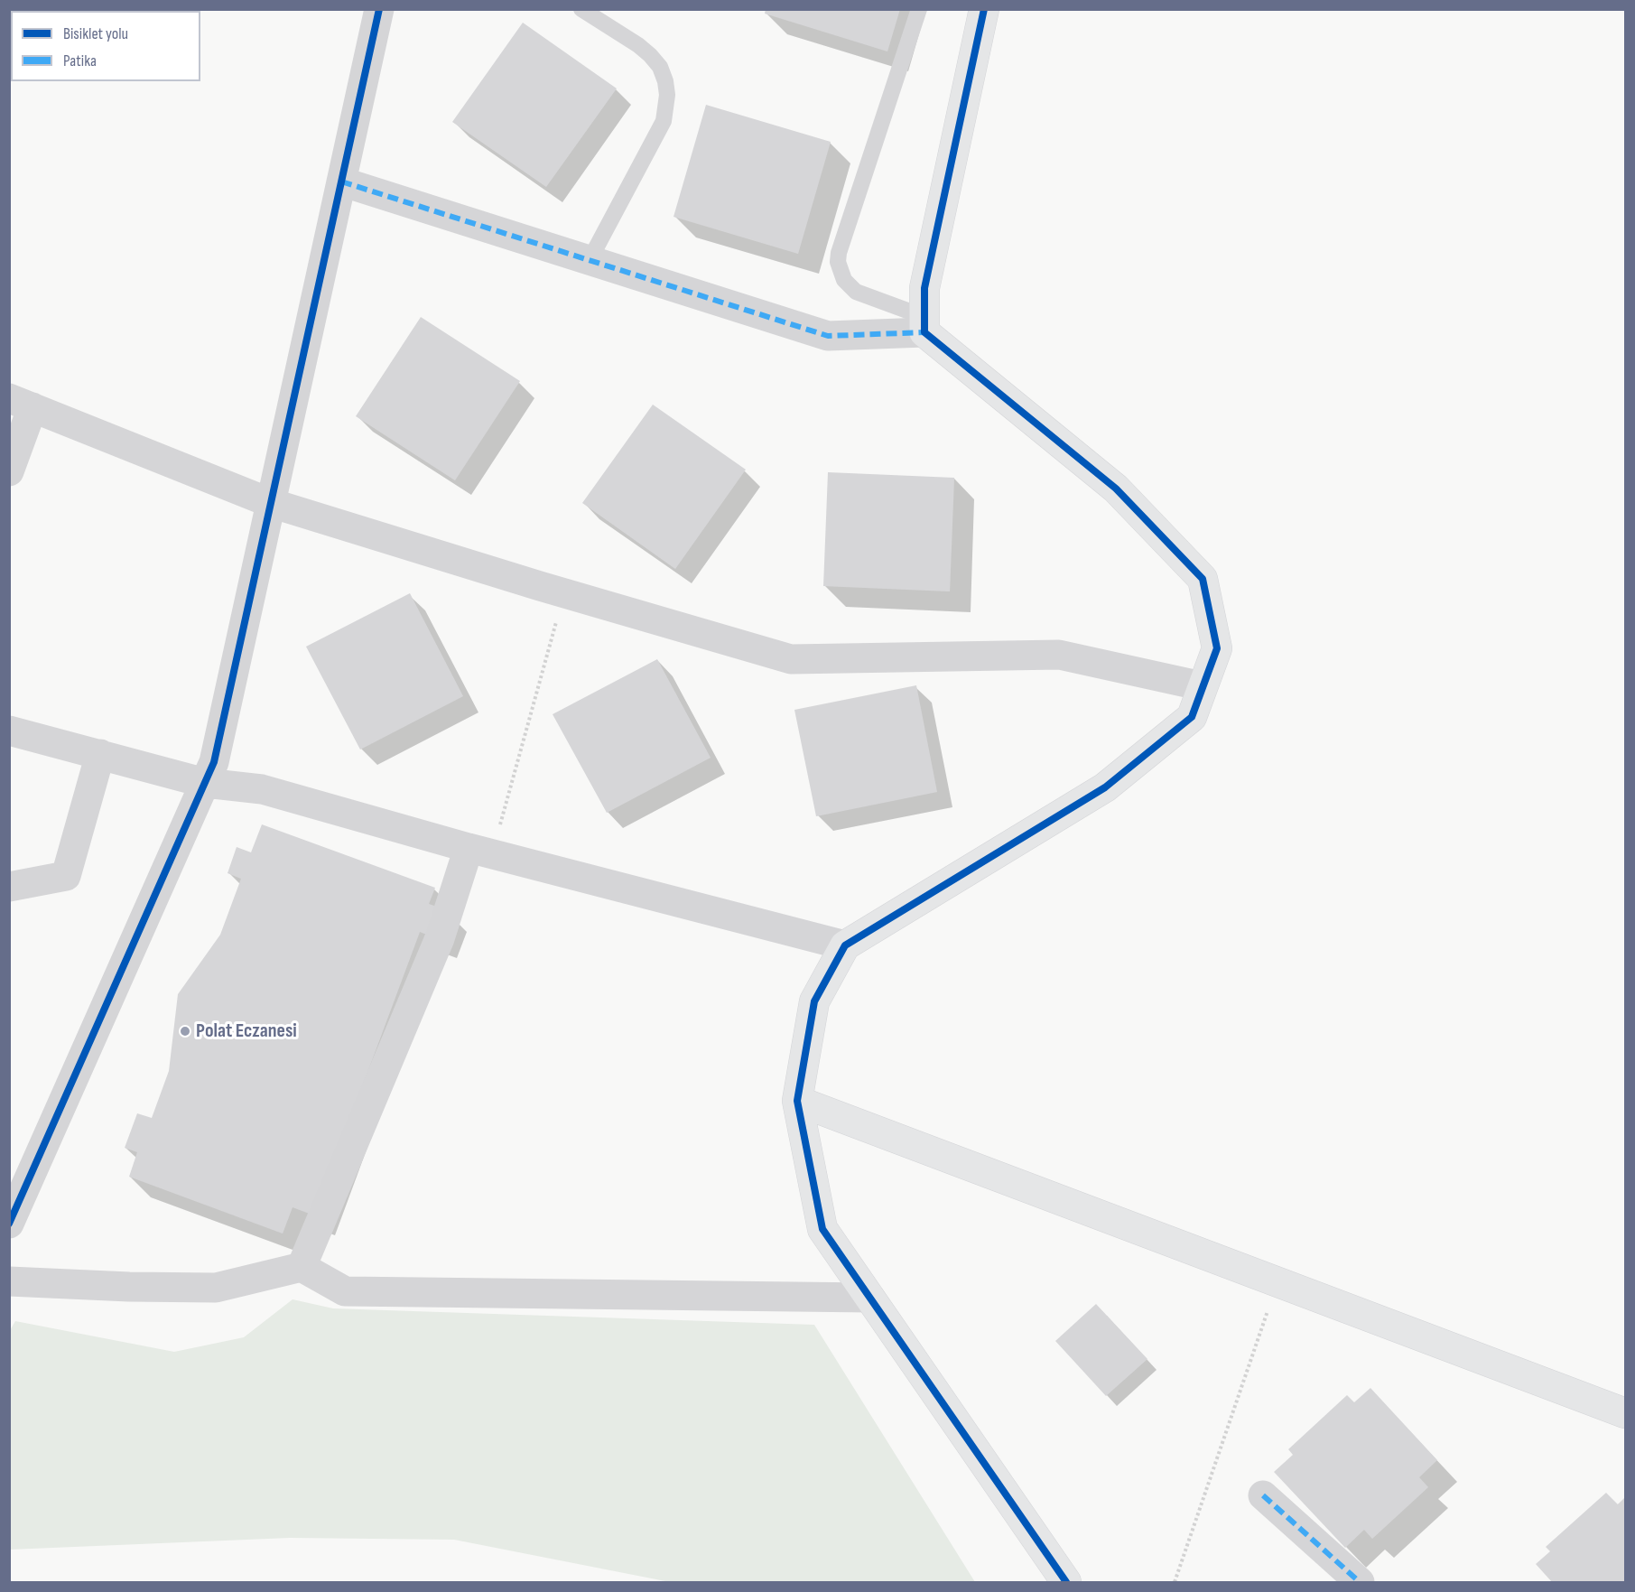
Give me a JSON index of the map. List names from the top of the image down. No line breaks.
{"places":["Polat Eczanesi"],"legend":["Bisiklet yolu","Patika"]}
